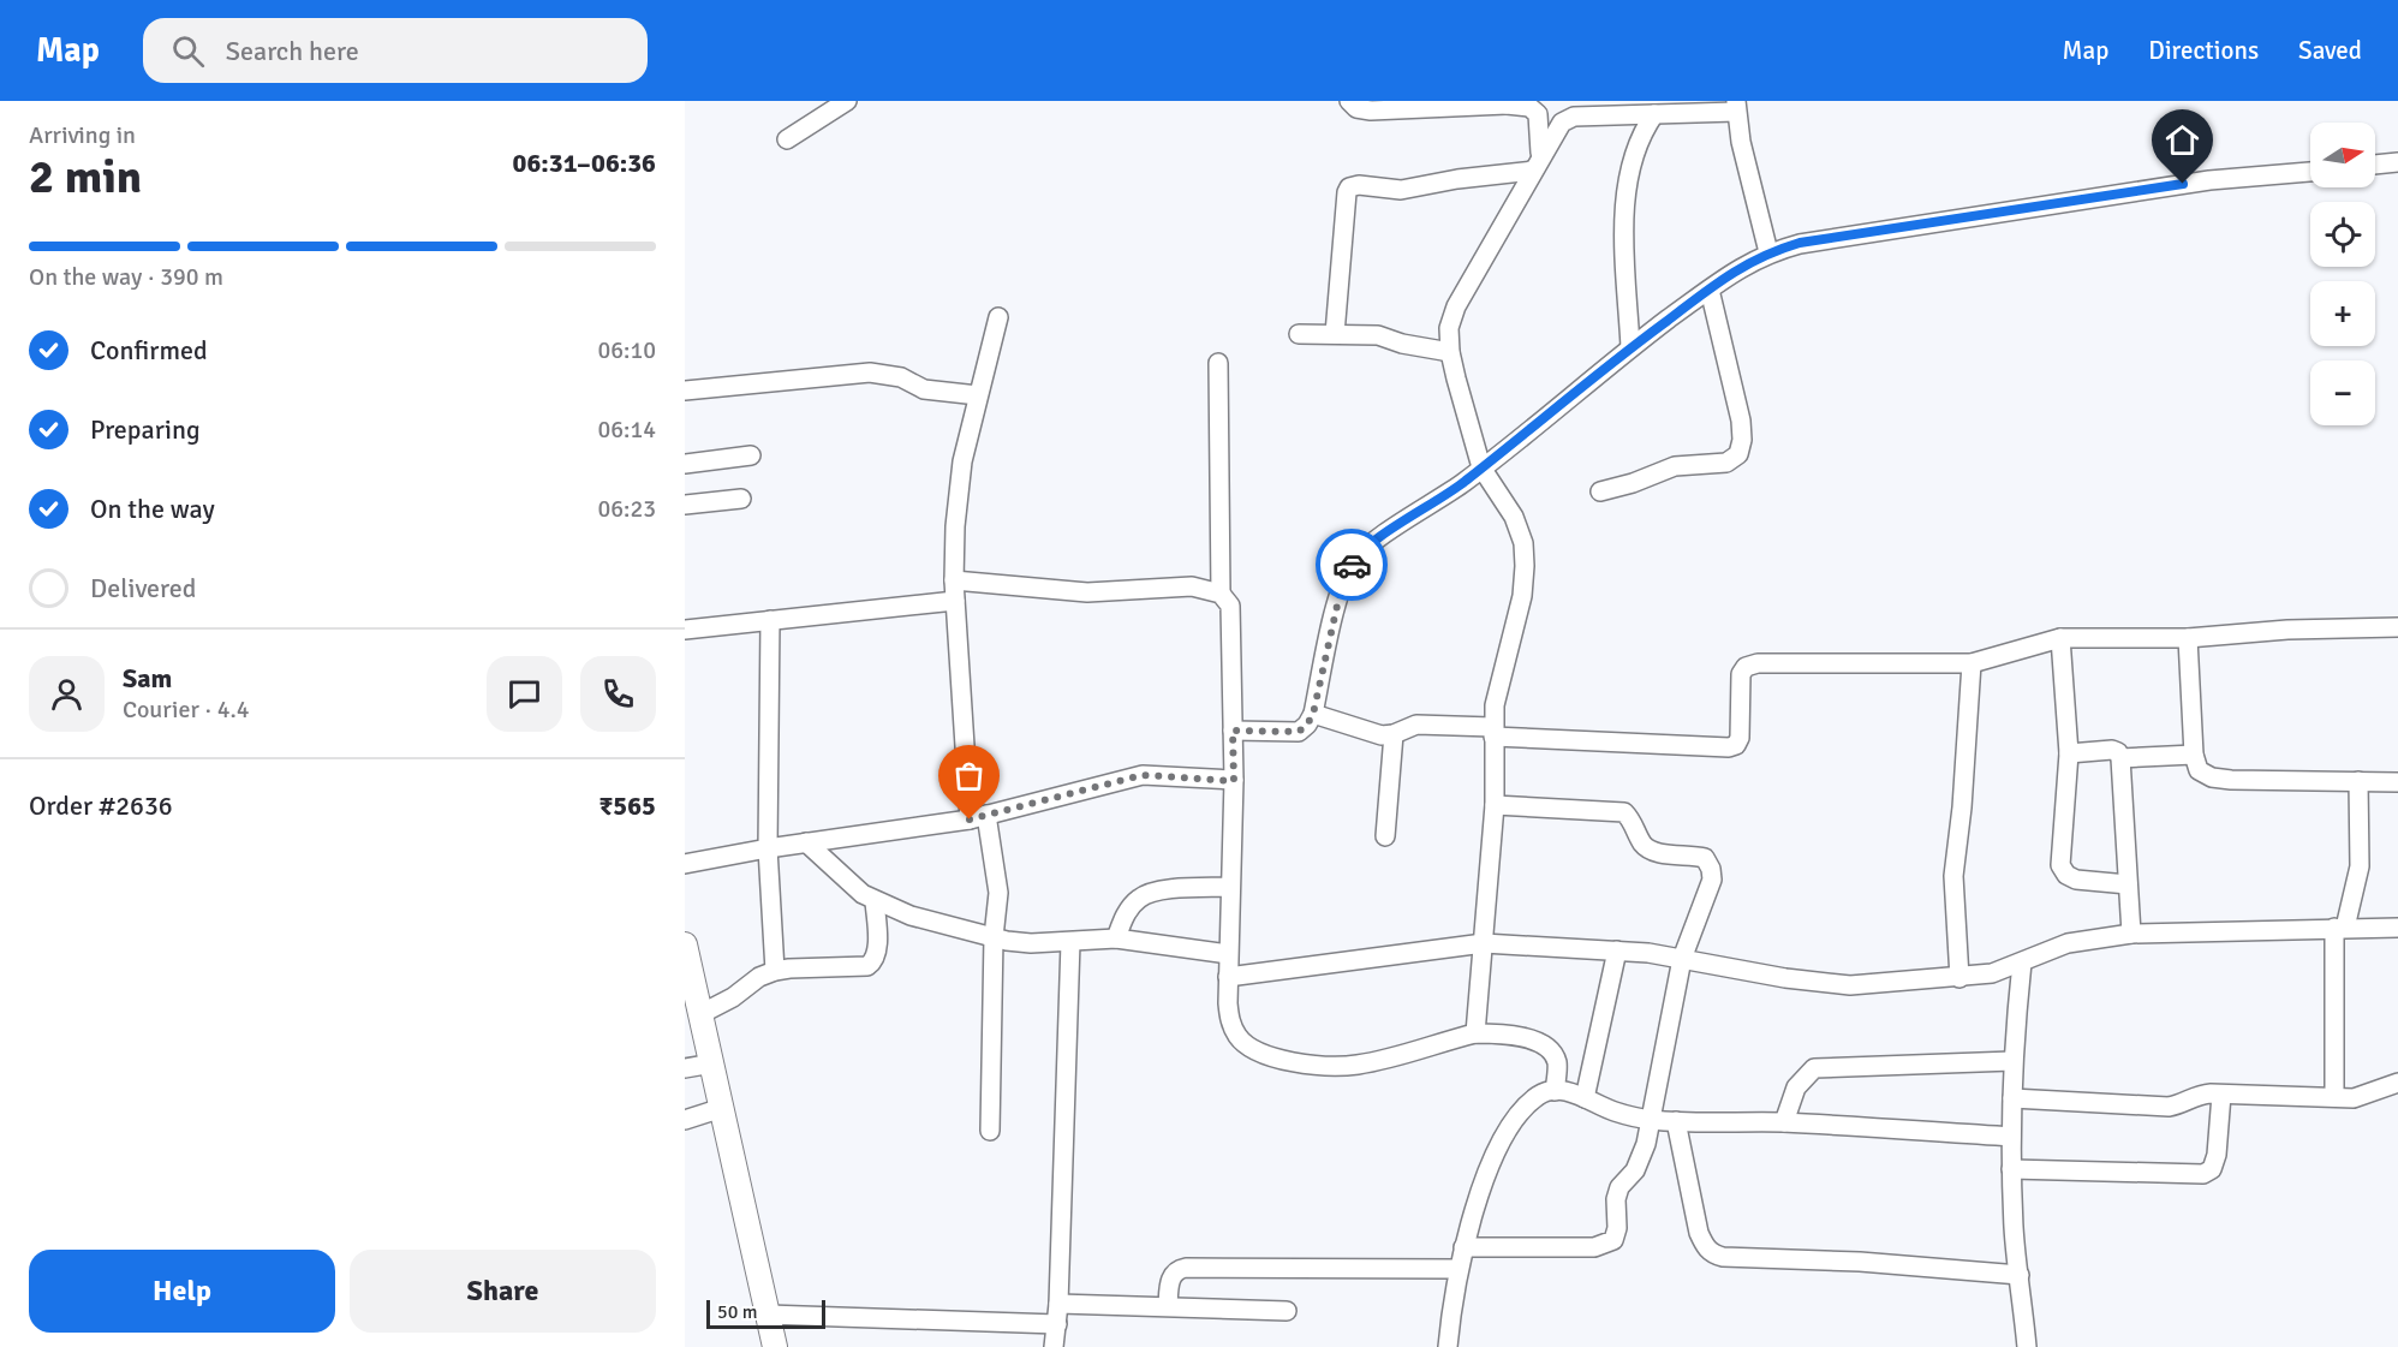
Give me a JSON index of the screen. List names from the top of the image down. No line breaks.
{"scale_bar":"50 m","north":"right","page":{"header":"Map","search":"Search here","nav":["Map","Directions","Saved"],"heading":["2 min","Arriving in","06:31–06:36"],"panel":["Sam","Courier · 4.4","Order #2636","₹565"],"map_buttons":["+","−"],"bar":"On the way · 390 m","list":[["Confirmed","06:10"],["Preparing","06:14"],["On the way","06:23"],"Delivered"],"buttons":["Help","Share"],"scale":"50 m"}}
